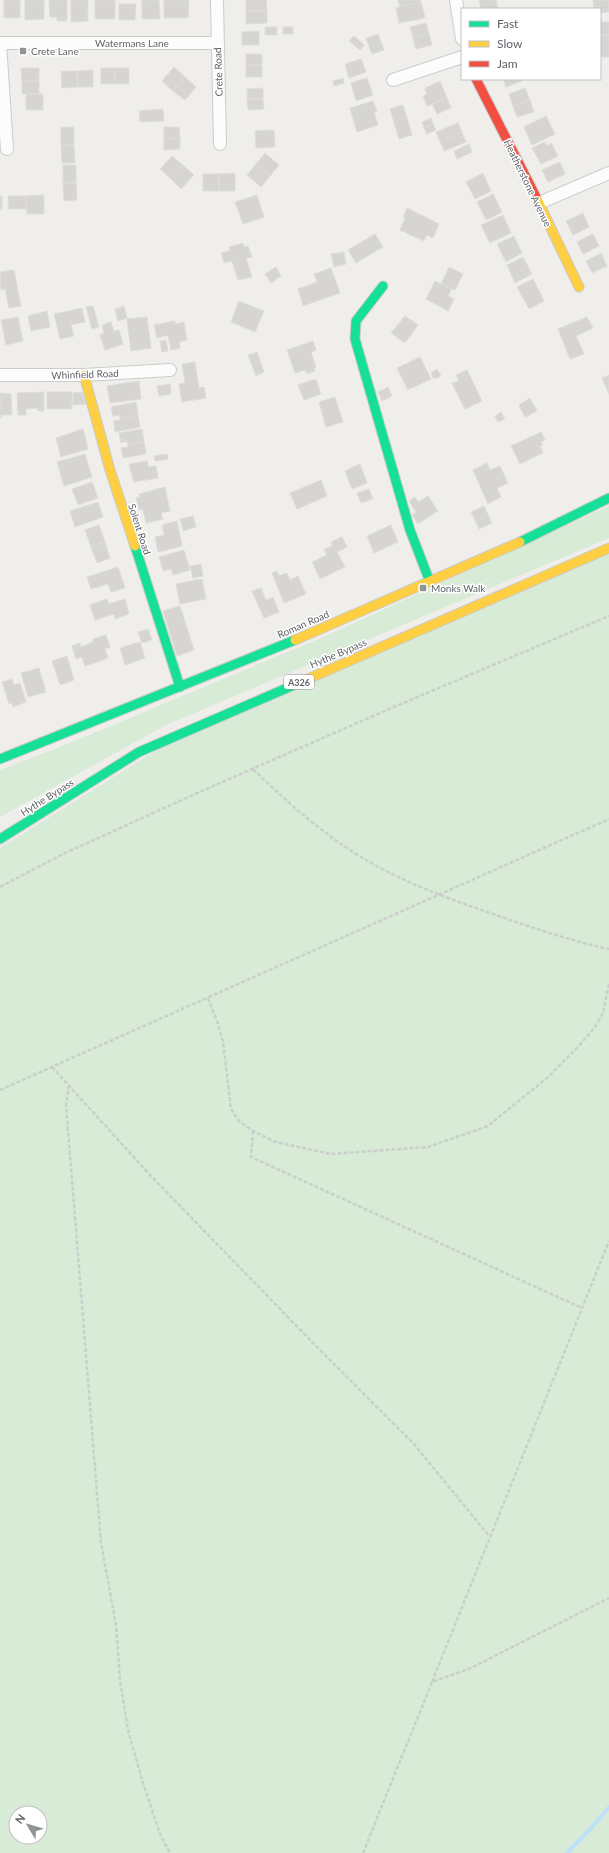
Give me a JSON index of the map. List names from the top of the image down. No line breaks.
{"streets":{"street":["Watermans Lane","Crete Road","Heatherstone Avenue","Whinfield Road","Solent Road","Roman Road","Hythe Bypass","A326"]},"crossings":[["Watermans Lane","Crete Road"],["Whinfield Road","Solent Road"],["Solent Road","Roman Road"]],"places":{"transit":["Crete Lane","Monks Walk"]},"legend":["Fast","Slow","Jam"],"north":"top left"}
